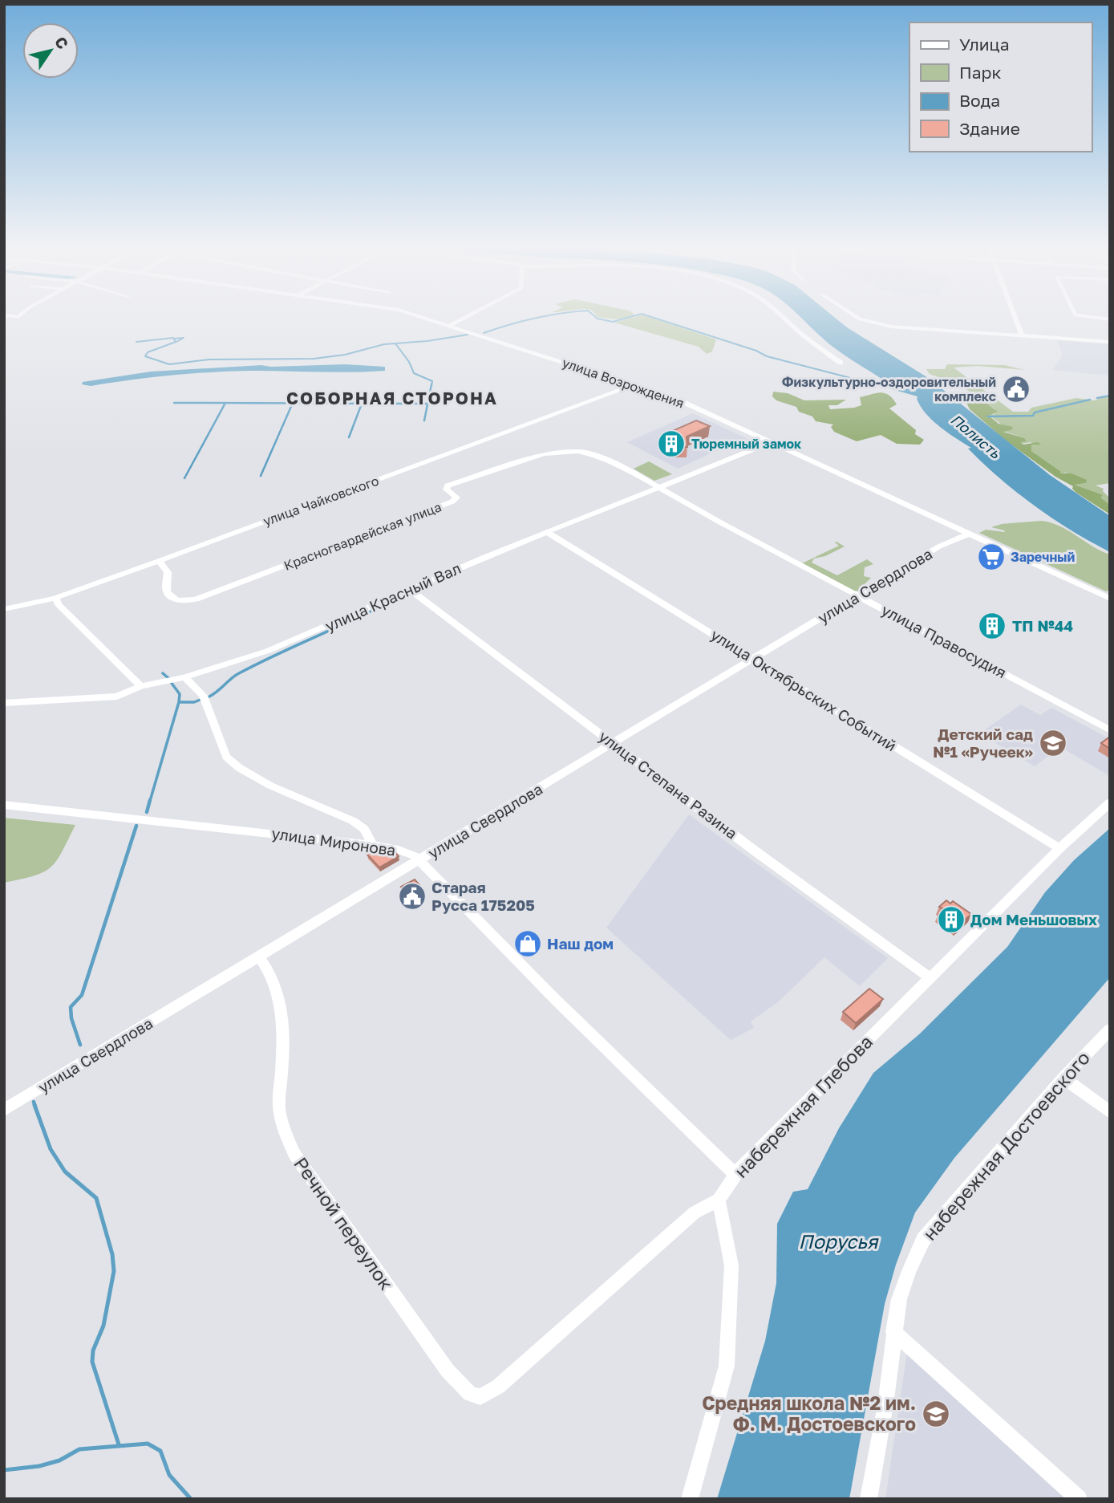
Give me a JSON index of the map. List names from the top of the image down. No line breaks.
{"streets":{"street":["улица Возрождения","улица Чайковского","Красногвардейская улица","улица Свердлова","улица Красный Вал","улица Правосудия","улица Октябрьских Событий","улица Степана Разина","улица Миронова","набережная Глебова","набережная Достоевского","Речной переулок"]},"crossings":[["улица Возрождения","улица Чайковского"],["улица Возрождения","улица Свердлова"],["улица Возрождения","улица Красный Вал"],["улица Чайковского","Красногвардейская улица"],["Красногвардейская улица","улица Красный Вал"],["Красногвардейская улица","улица Правосудия"],["улица Свердлова","улица Правосудия"],["улица Свердлова","улица Октябрьских Событий"],["улица Свердлова","улица Степана Разина"],["улица Свердлова","улица Миронова"],["улица Свердлова","Речной переулок"],["улица Красный Вал","улица Правосудия"],["улица Красный Вал","улица Октябрьских Событий"],["улица Красный Вал","улица Степана Разина"],["улица Октябрьских Событий","набережная Глебова"],["улица Степана Разина","набережная Глебова"],["улица Миронова","набережная Глебова"],["набережная Глебова","Речной переулок"]],"districts":["СОБОРНАЯ СТОРОНА"],"water":["Полисть","Порусья"],"places":{"public building":["Физкультурно-оздоровительный комплекс","Старая Русса 175205"],"building":["Тюремный замок","ТП №44","Дом Меньшовых"],"supermarket":["Заречный"],"school or university":["Детский сад №1 «Ручеек»","Средняя школа №2 им. Ф. М. Достоевского"],"shop":["Наш дом"]},"legend":["Улица","Парк","Вода","Здание"],"north":"top right"}
